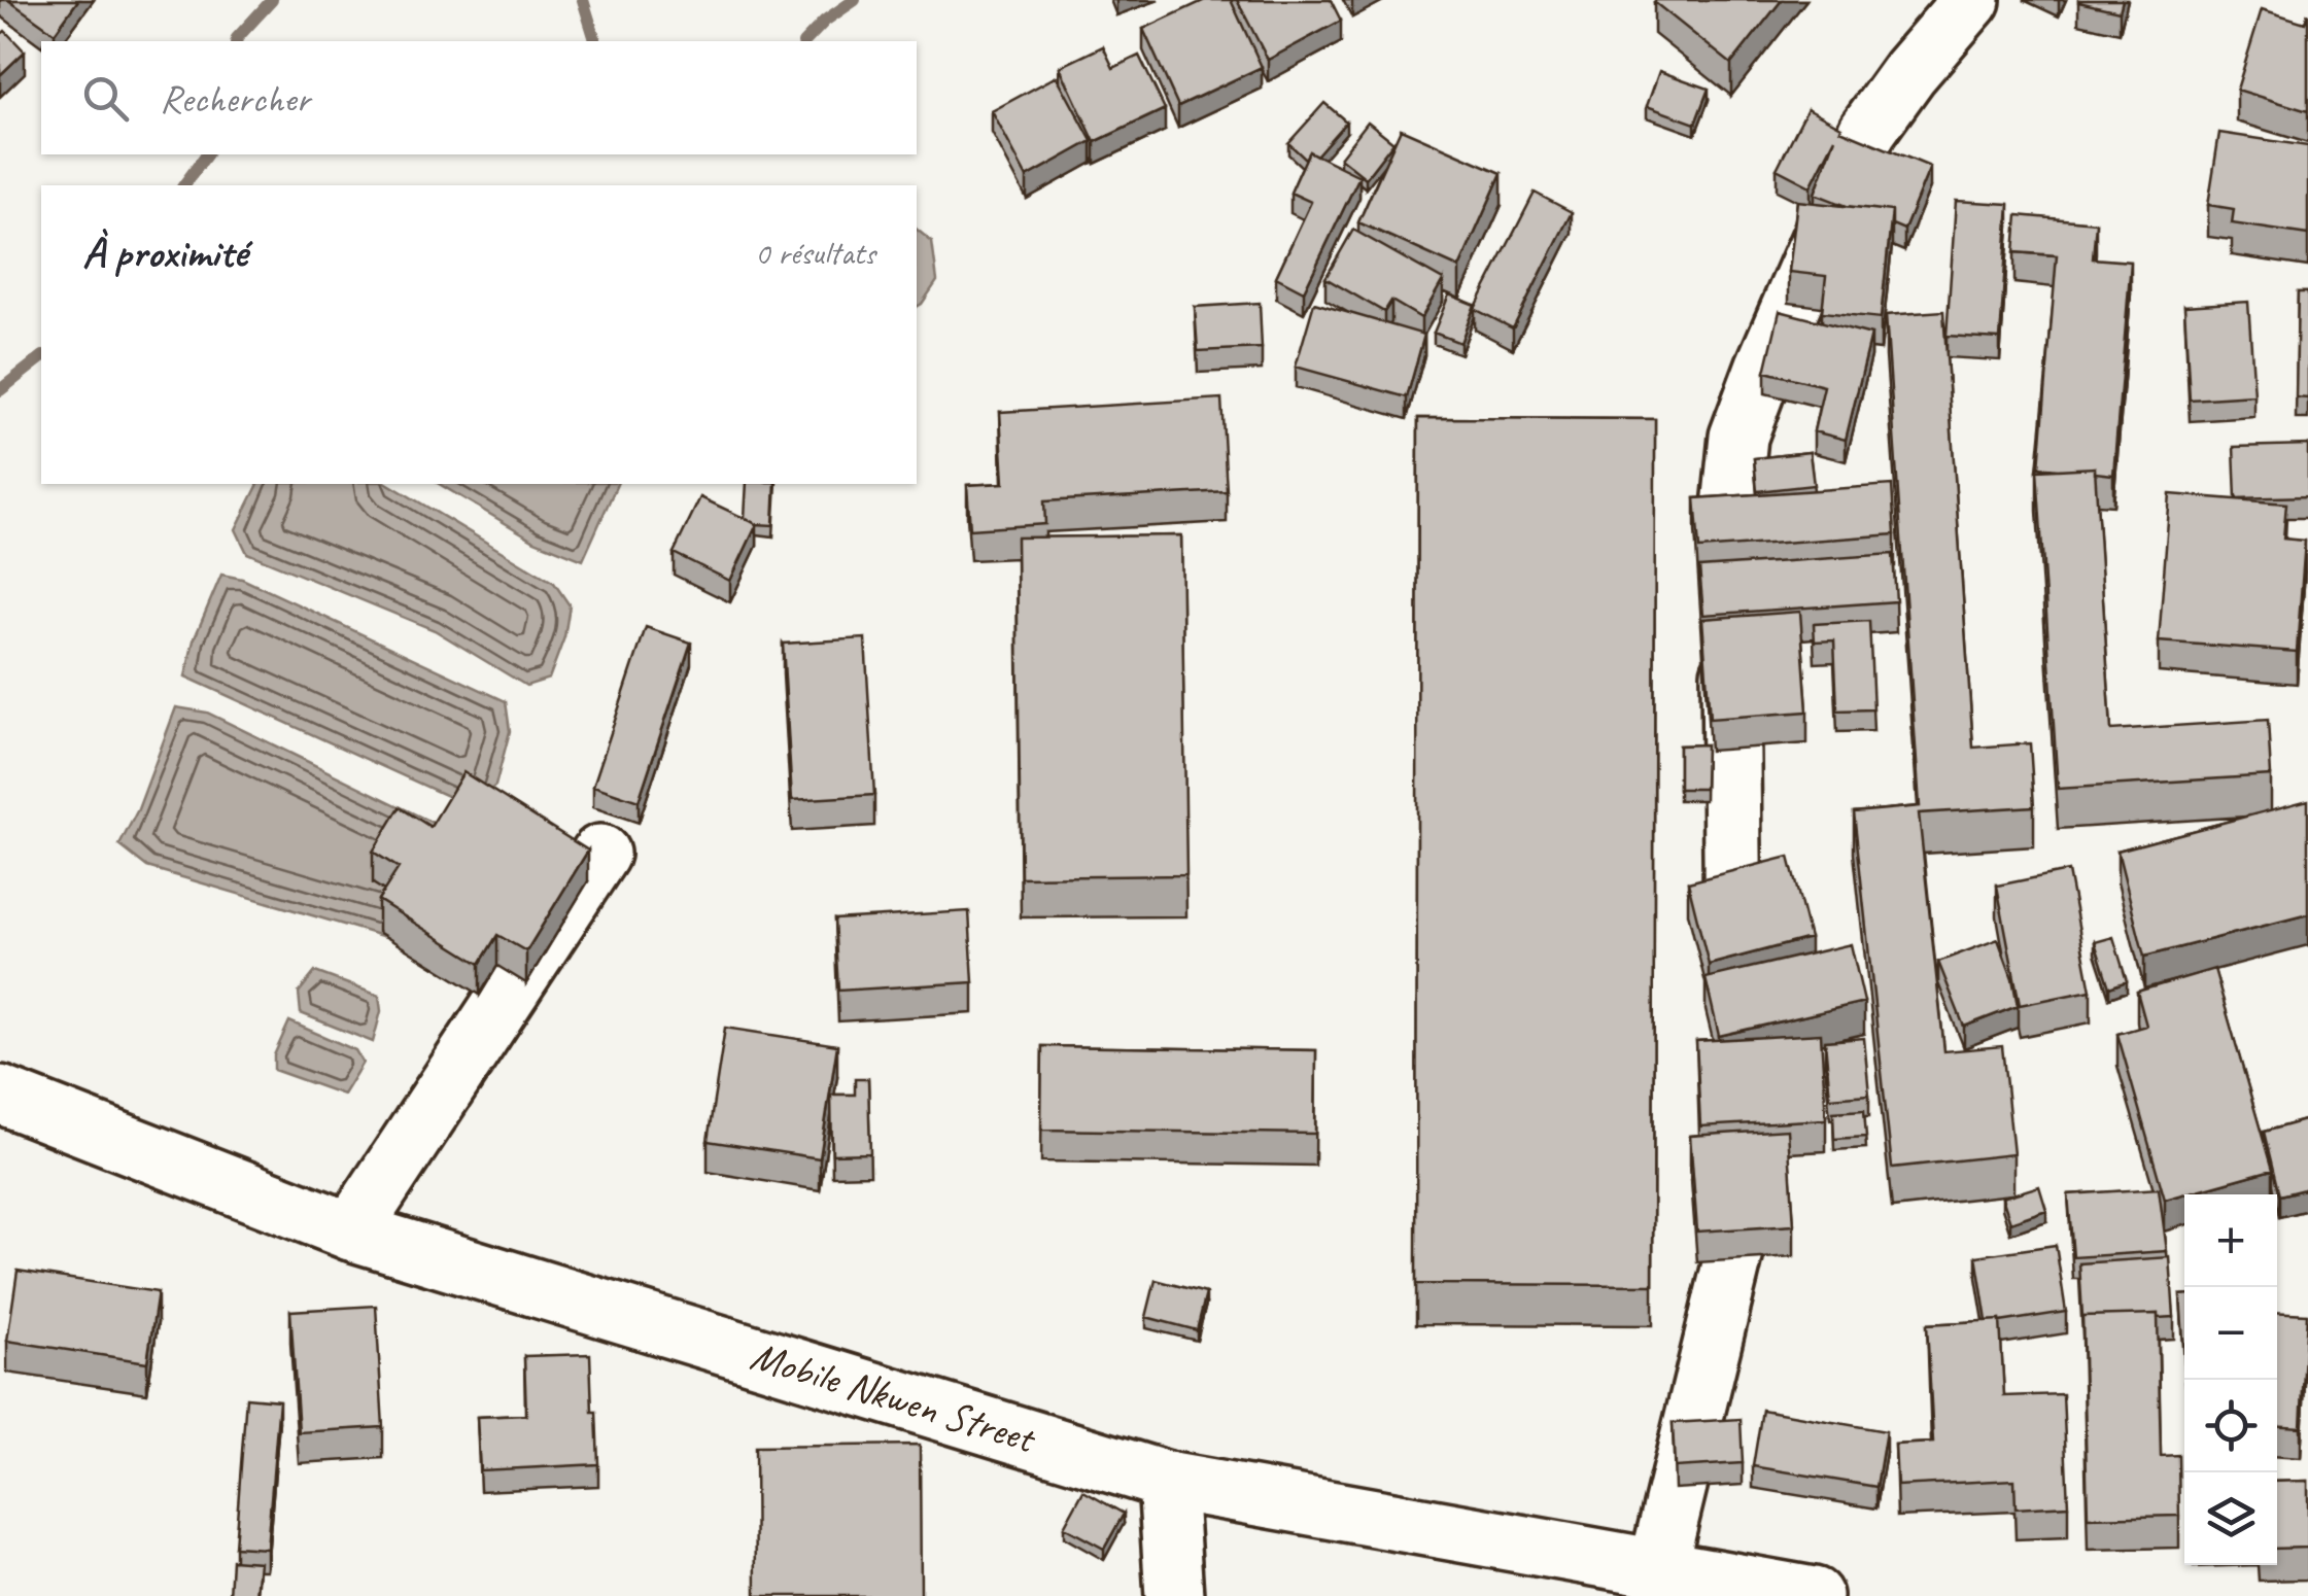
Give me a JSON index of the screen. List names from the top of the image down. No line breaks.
{"streets":{"main road":["Mobile Nkwen Street"]},"page":{"search":"Rechercher","heading":["À proximité","0 résultats"],"map_buttons":["+","−"]}}
